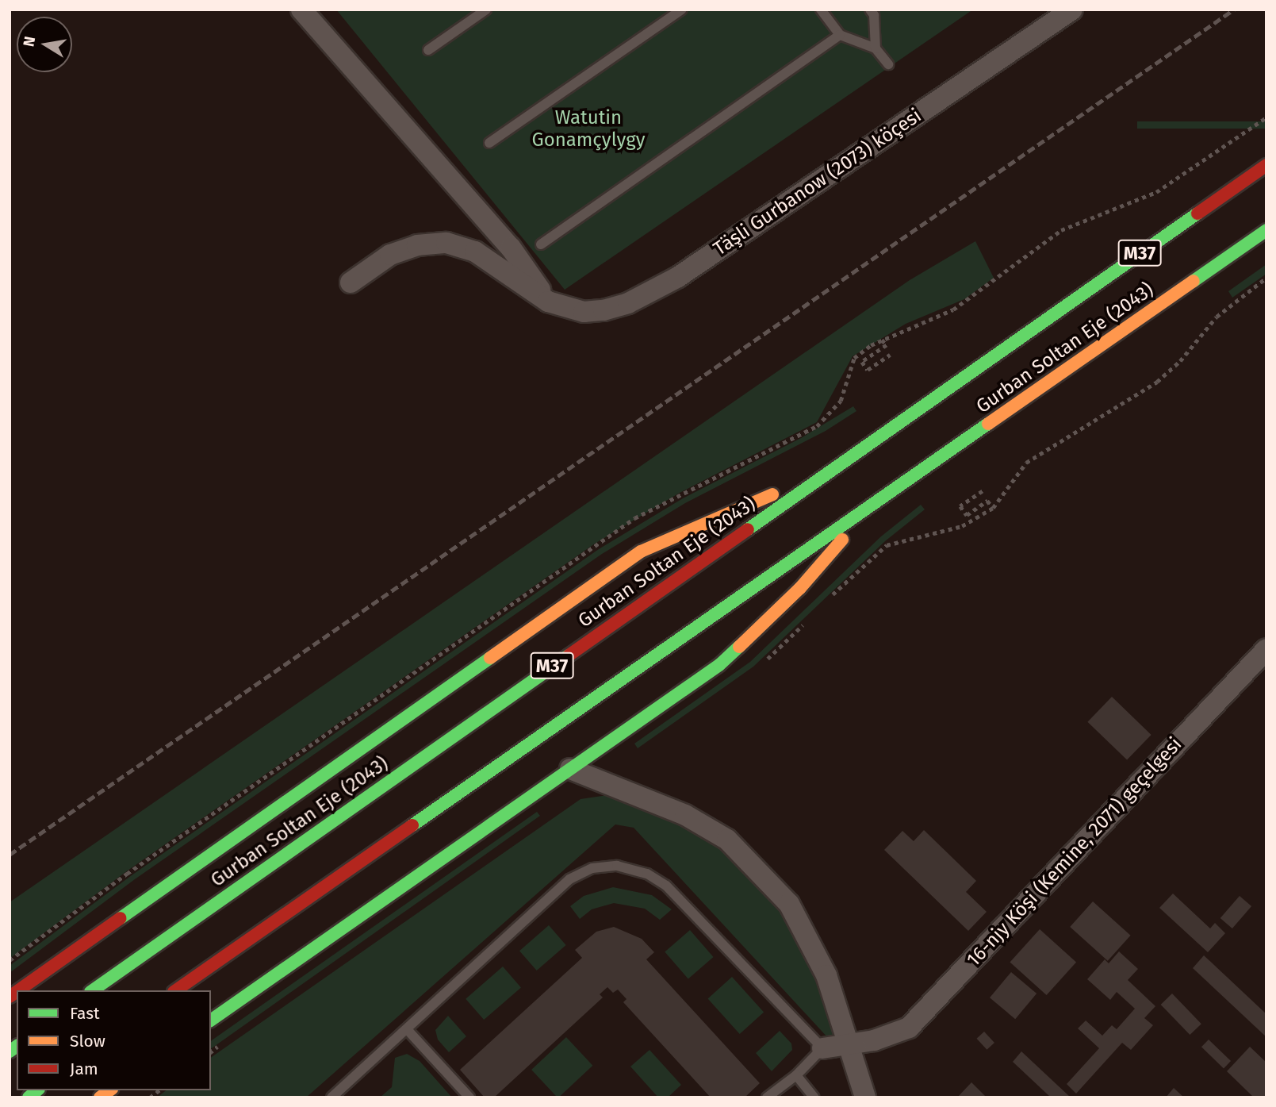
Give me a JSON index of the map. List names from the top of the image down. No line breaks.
{"streets":{"highway":["M37","Gurban Soltan Eje (2043)"],"street":["Täşli Gurbanow (2073) köçesi","16-njy Köşi (Kemine, 2071) geçelgesi"]},"parks":["Watutin Gonamçylygy"],"legend":["Fast","Slow","Jam"],"north":"left"}
